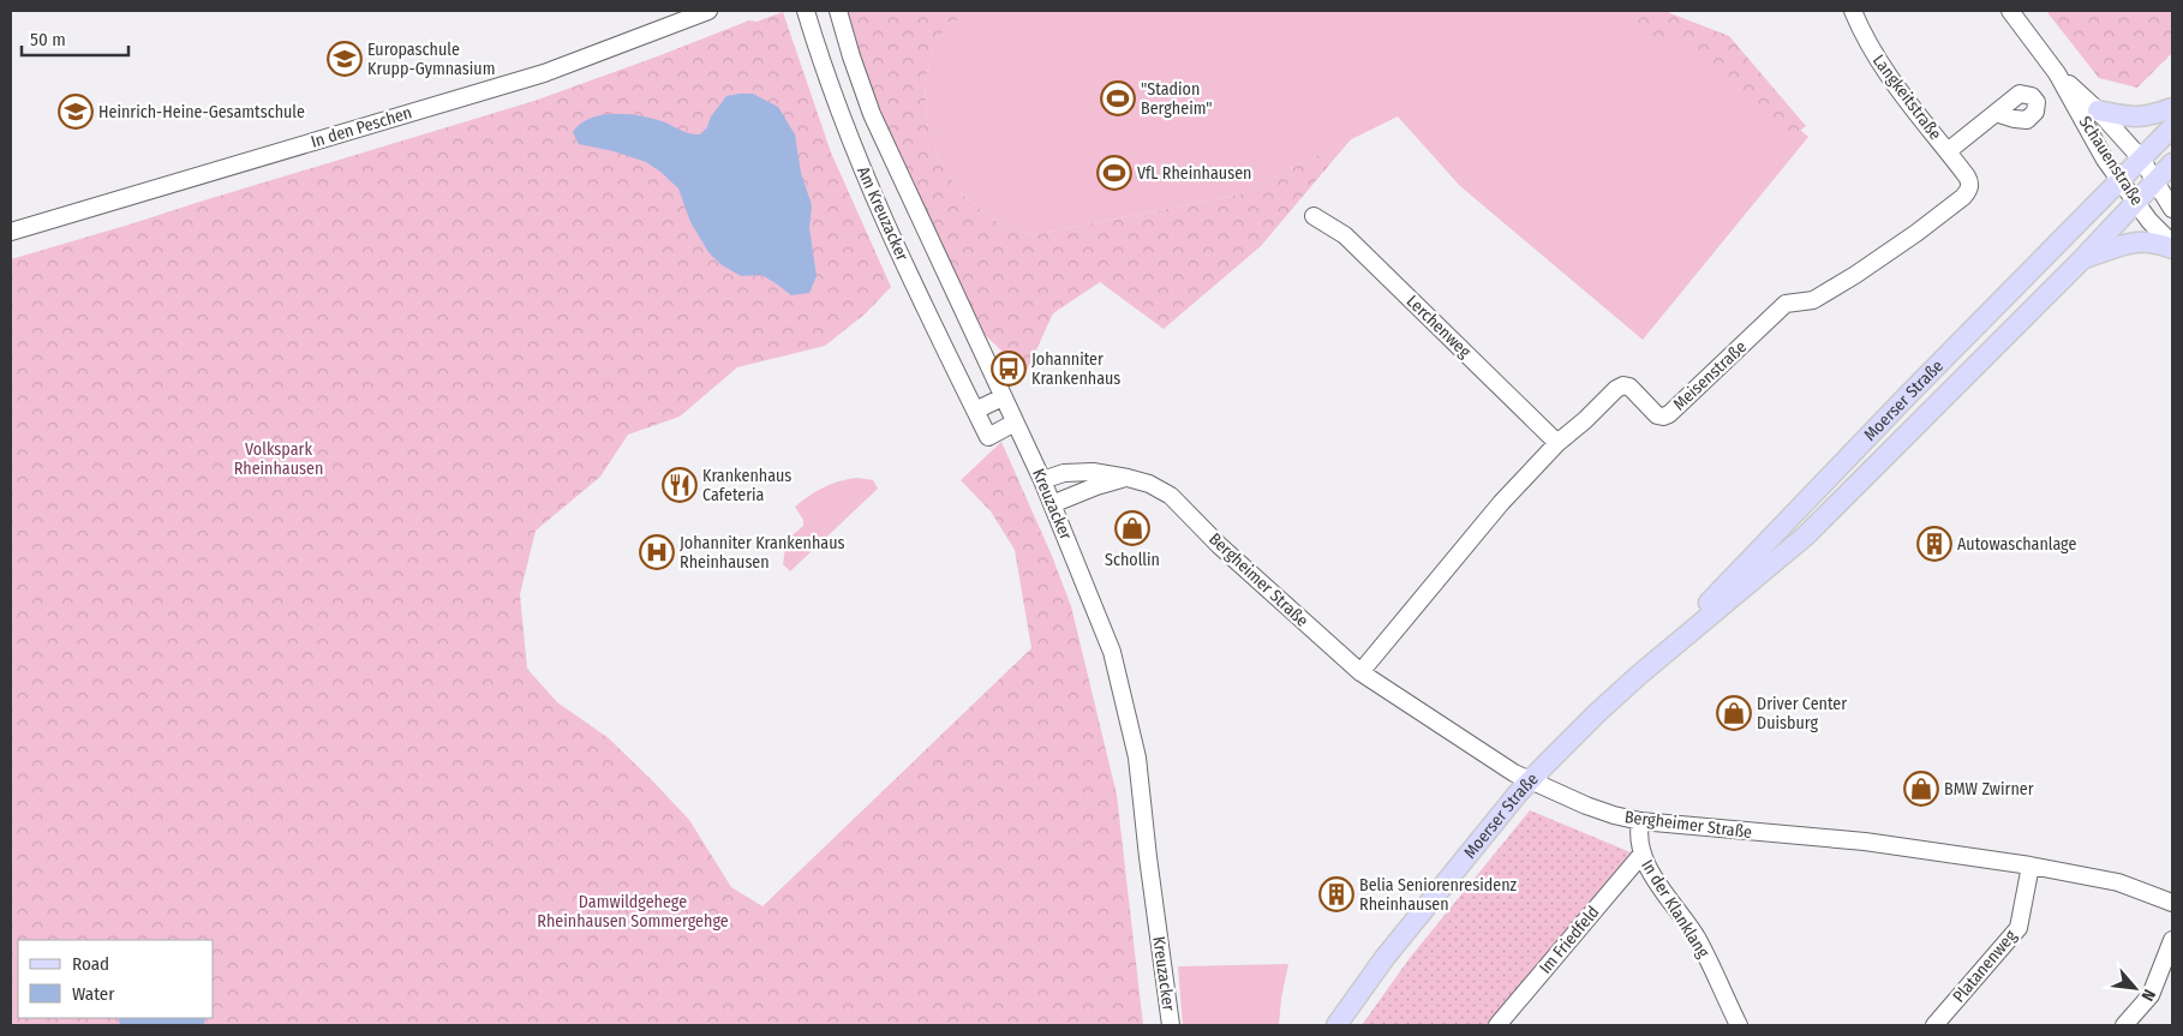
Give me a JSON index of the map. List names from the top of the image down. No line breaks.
{"streets":{"main road":["Moerser Straße"],"street":["Langkeitstraße","In den Peschen","Schauenstraße","Am Kreuzacker","Lerchenweg","Meisenstraße","Kreuzacker","Bergheimer Straße","In der Klanklang","Im Friedfeld","Platanenweg"]},"crossings":[["Langkeitstraße","Meisenstraße"],["Schauenstraße","Moerser Straße"],["Am Kreuzacker","Kreuzacker"],["Lerchenweg","Meisenstraße"],["Meisenstraße","Bergheimer Straße"],["Moerser Straße","Bergheimer Straße"],["Kreuzacker","Bergheimer Straße"],["Bergheimer Straße","In der Klanklang"],["Bergheimer Straße","Platanenweg"],["In der Klanklang","Im Friedfeld"]],"parks":["Volkspark Rheinhausen","Damwildgehege Rheinhausen Sommergehge"],"places":{"school or university":["Europaschule Krupp-Gymnasium","Heinrich-Heine-Gesamtschule"],"sports":["\"Stadion Bergheim\"","VfL Rheinhausen"],"bus stop":["Johanniter Krankenhaus"],"restaurant":["Krankenhaus Cafeteria"],"shop":["Schollin","Driver Center Duisburg","BMW Zwirner"],"building":["Autowaschanlage","Belia Seniorenresidenz Rheinhausen"],"hospital":["Johanniter Krankenhaus Rheinhausen"]},"legend":["Road","Water"],"scale_bar":"50 m","north":"bottom right"}
